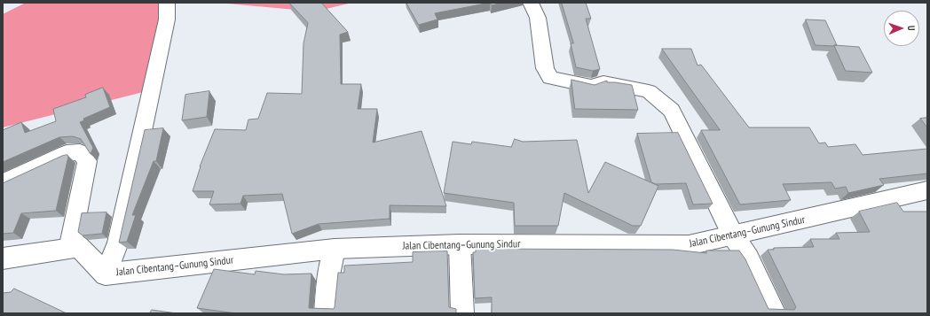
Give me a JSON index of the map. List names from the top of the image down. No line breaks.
{"streets":{"street":["Jalan Cibentang–Gunung Sindur"]},"north":"right"}
